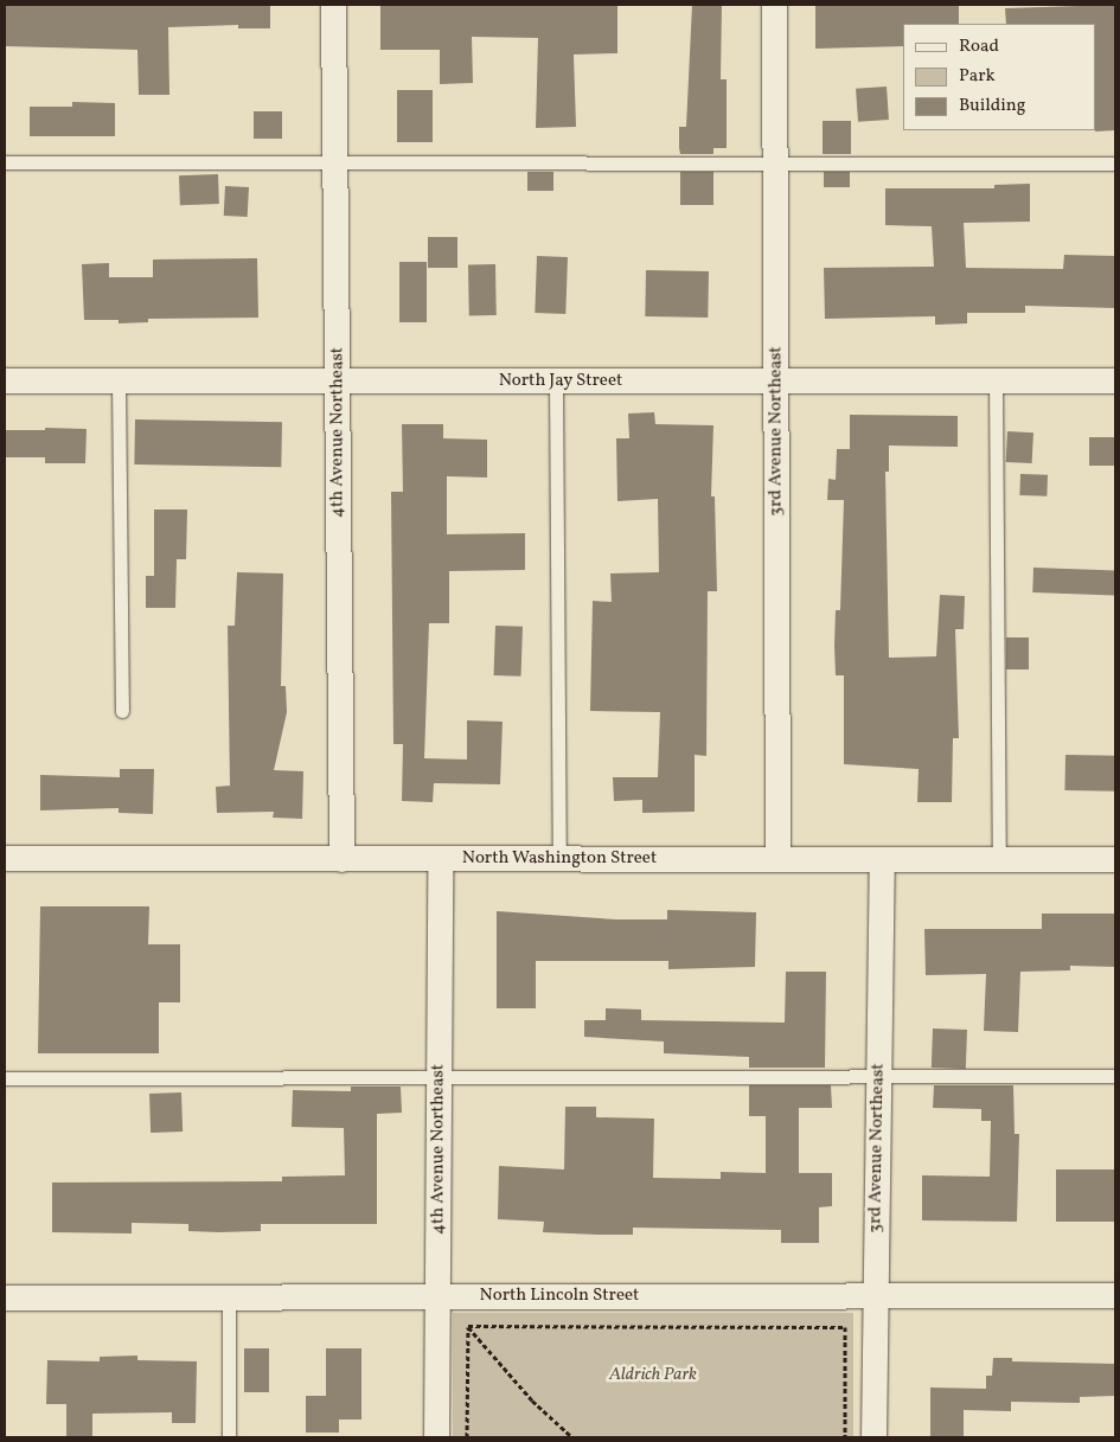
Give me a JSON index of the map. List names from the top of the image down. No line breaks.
{"streets":{"street":["North Jay Street","3rd Avenue Northeast","4th Avenue Northeast","North Washington Street","North Lincoln Street"]},"crossings":[["North Jay Street","3rd Avenue Northeast"],["North Jay Street","4th Avenue Northeast"],["3rd Avenue Northeast","North Washington Street"],["3rd Avenue Northeast","North Lincoln Street"],["4th Avenue Northeast","North Washington Street"],["4th Avenue Northeast","North Lincoln Street"]],"parks":["Aldrich Park"],"legend":["Road","Park","Building"]}
